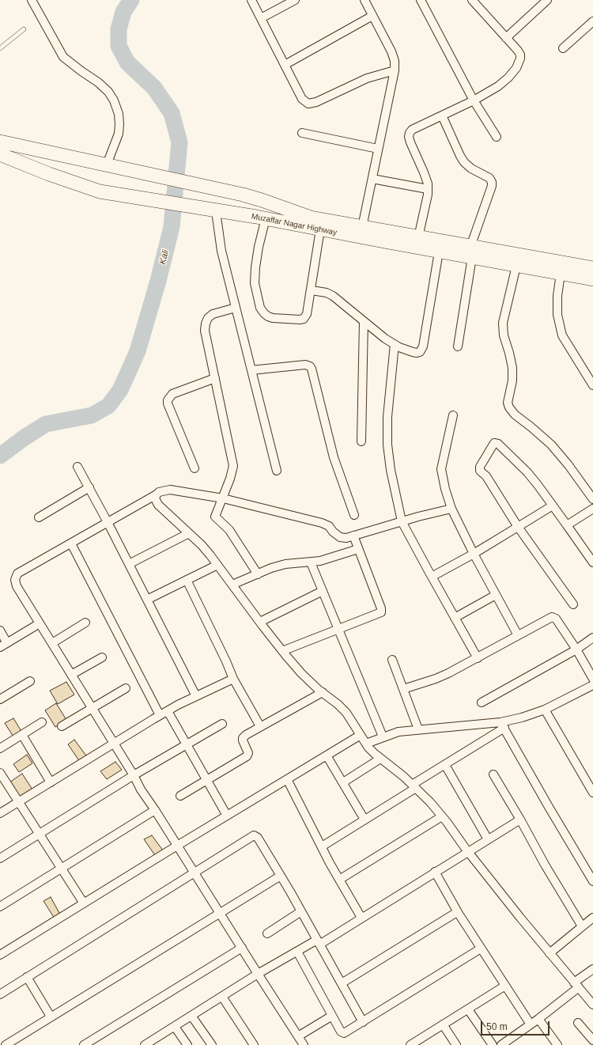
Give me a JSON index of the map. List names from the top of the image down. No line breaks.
{"streets":{"main road":["Muzaffar Nagar Highway"]},"water":["Kali"],"scale_bar":"50 m"}
